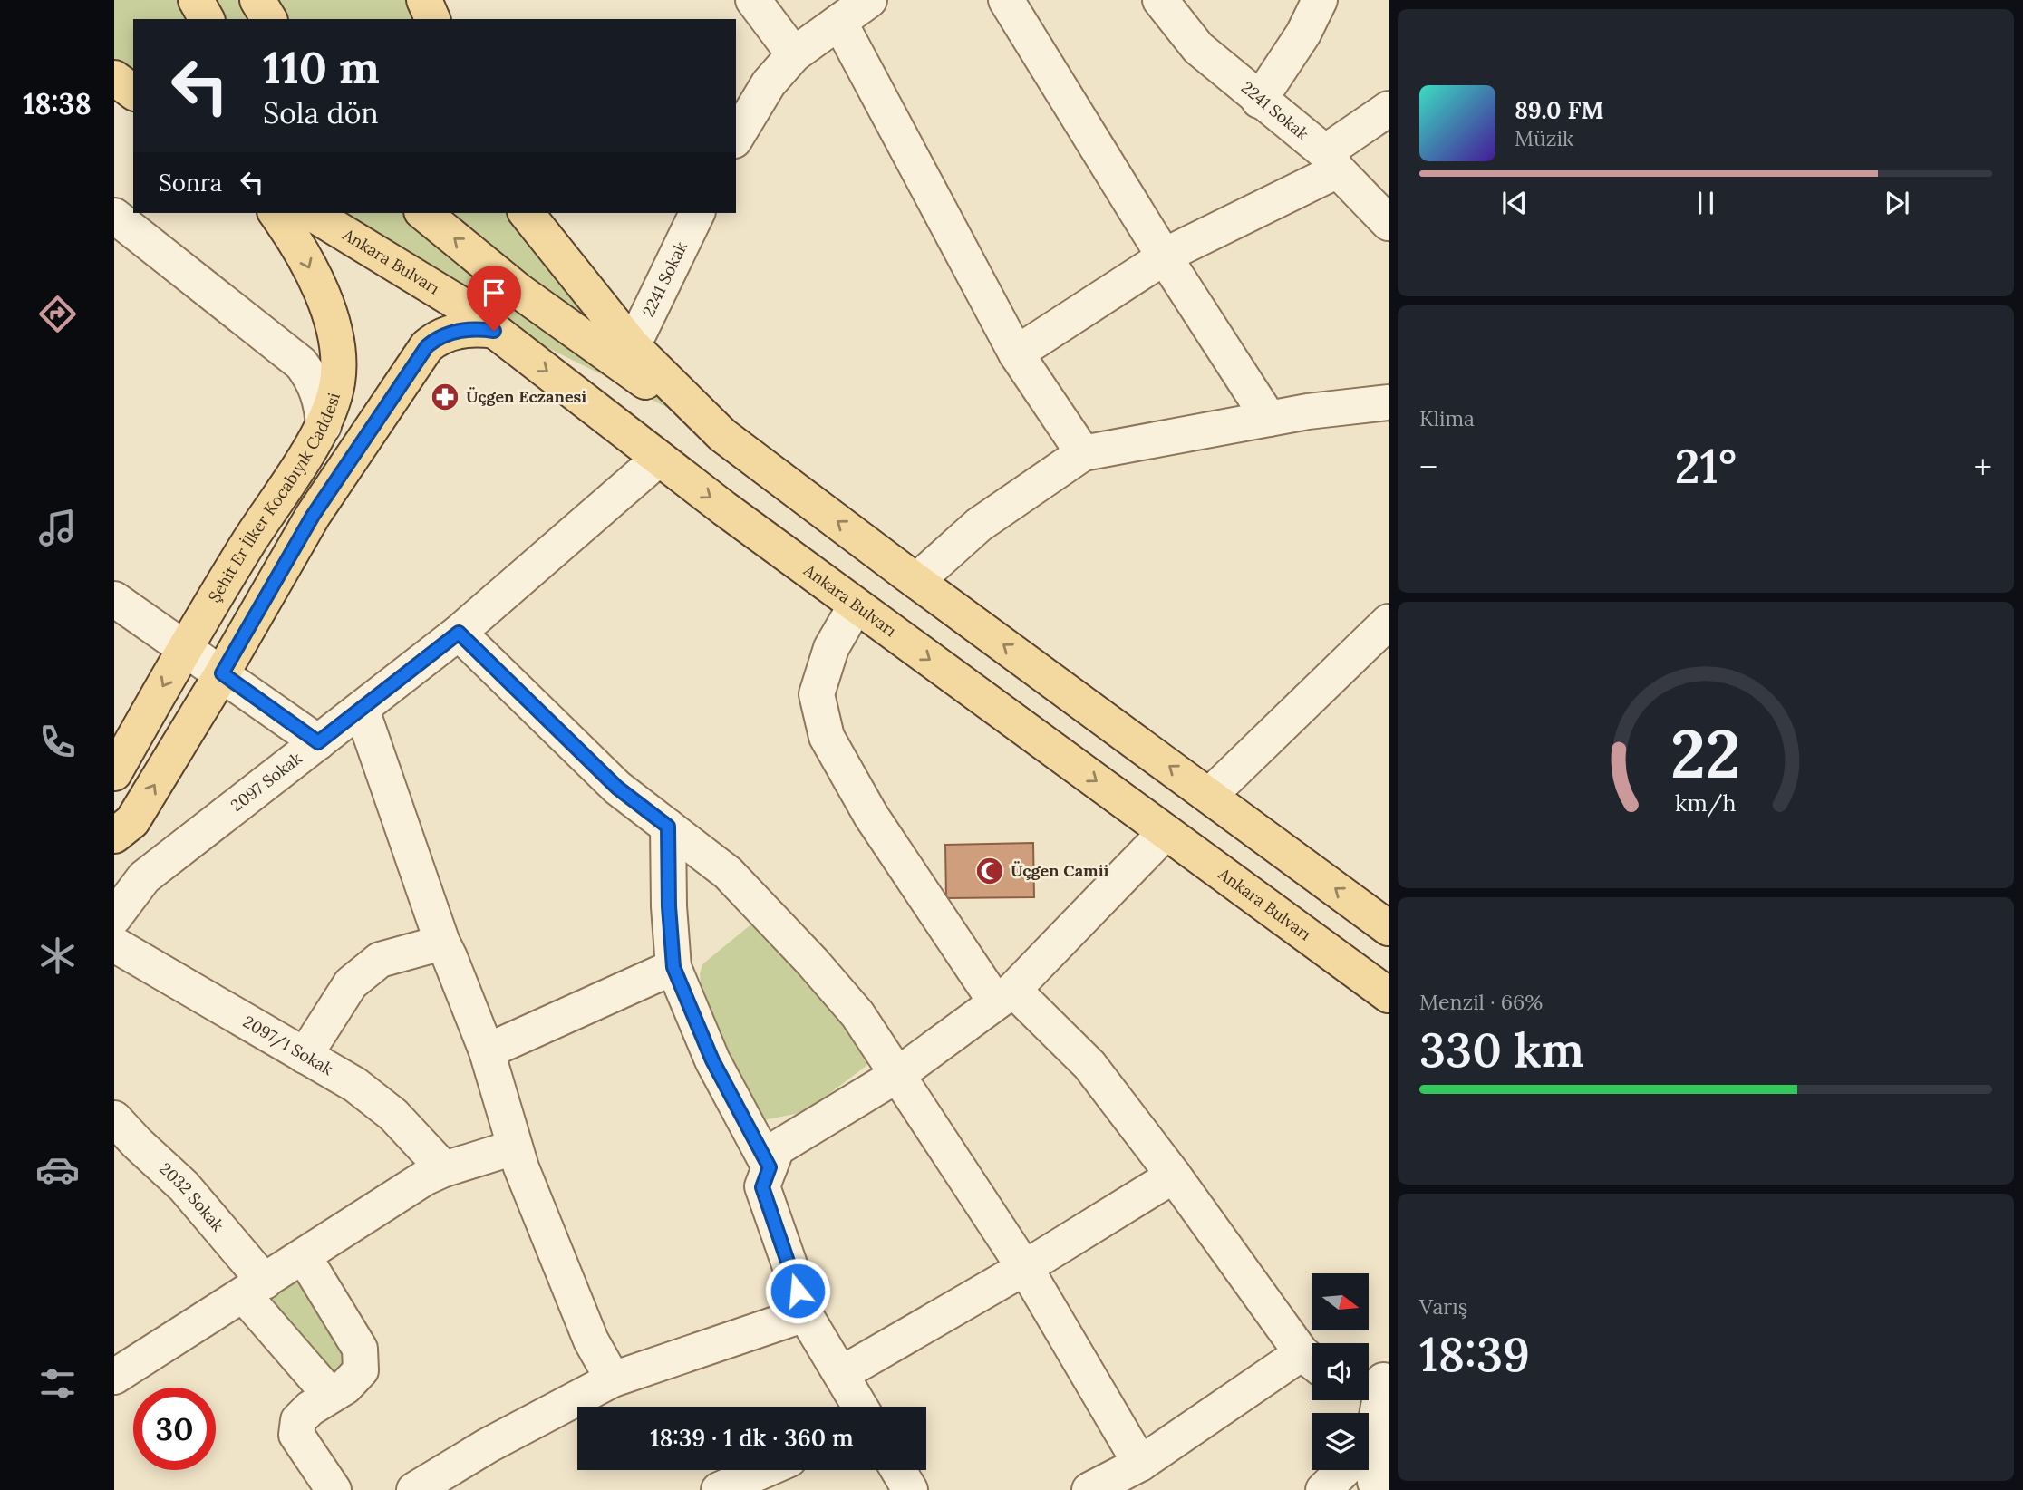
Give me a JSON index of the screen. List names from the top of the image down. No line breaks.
{"streets":{"main road":["Ankara Bulvarı","Şehit Er İlker Kocabıyık Caddesi"],"street":["2241 Sokak","2097 Sokak","2097/1 Sokak","2032 Sokak"]},"crossings":[["Ankara Bulvarı","2097 Sokak"]],"one_way":["Şehit Er İlker Kocabıyık Caddesi"],"places":{"pharmacy":["Üçgen Eczanesi"],"mosque":["Üçgen Camii"]},"north":"right","page":{"tabs":"18:38","turn":["110 m","Sola dön"],"song":["89.0 FM","Müzik"],"then":"Sonra","tile":["Klima",["Menzil · 66%","330 km"],["Varış","18:39"]],"heat":["−","21°","+"],"limit":"30","trip":"18:39 · 1 dk · 360 m","gauge":["22","km/h"]}}
